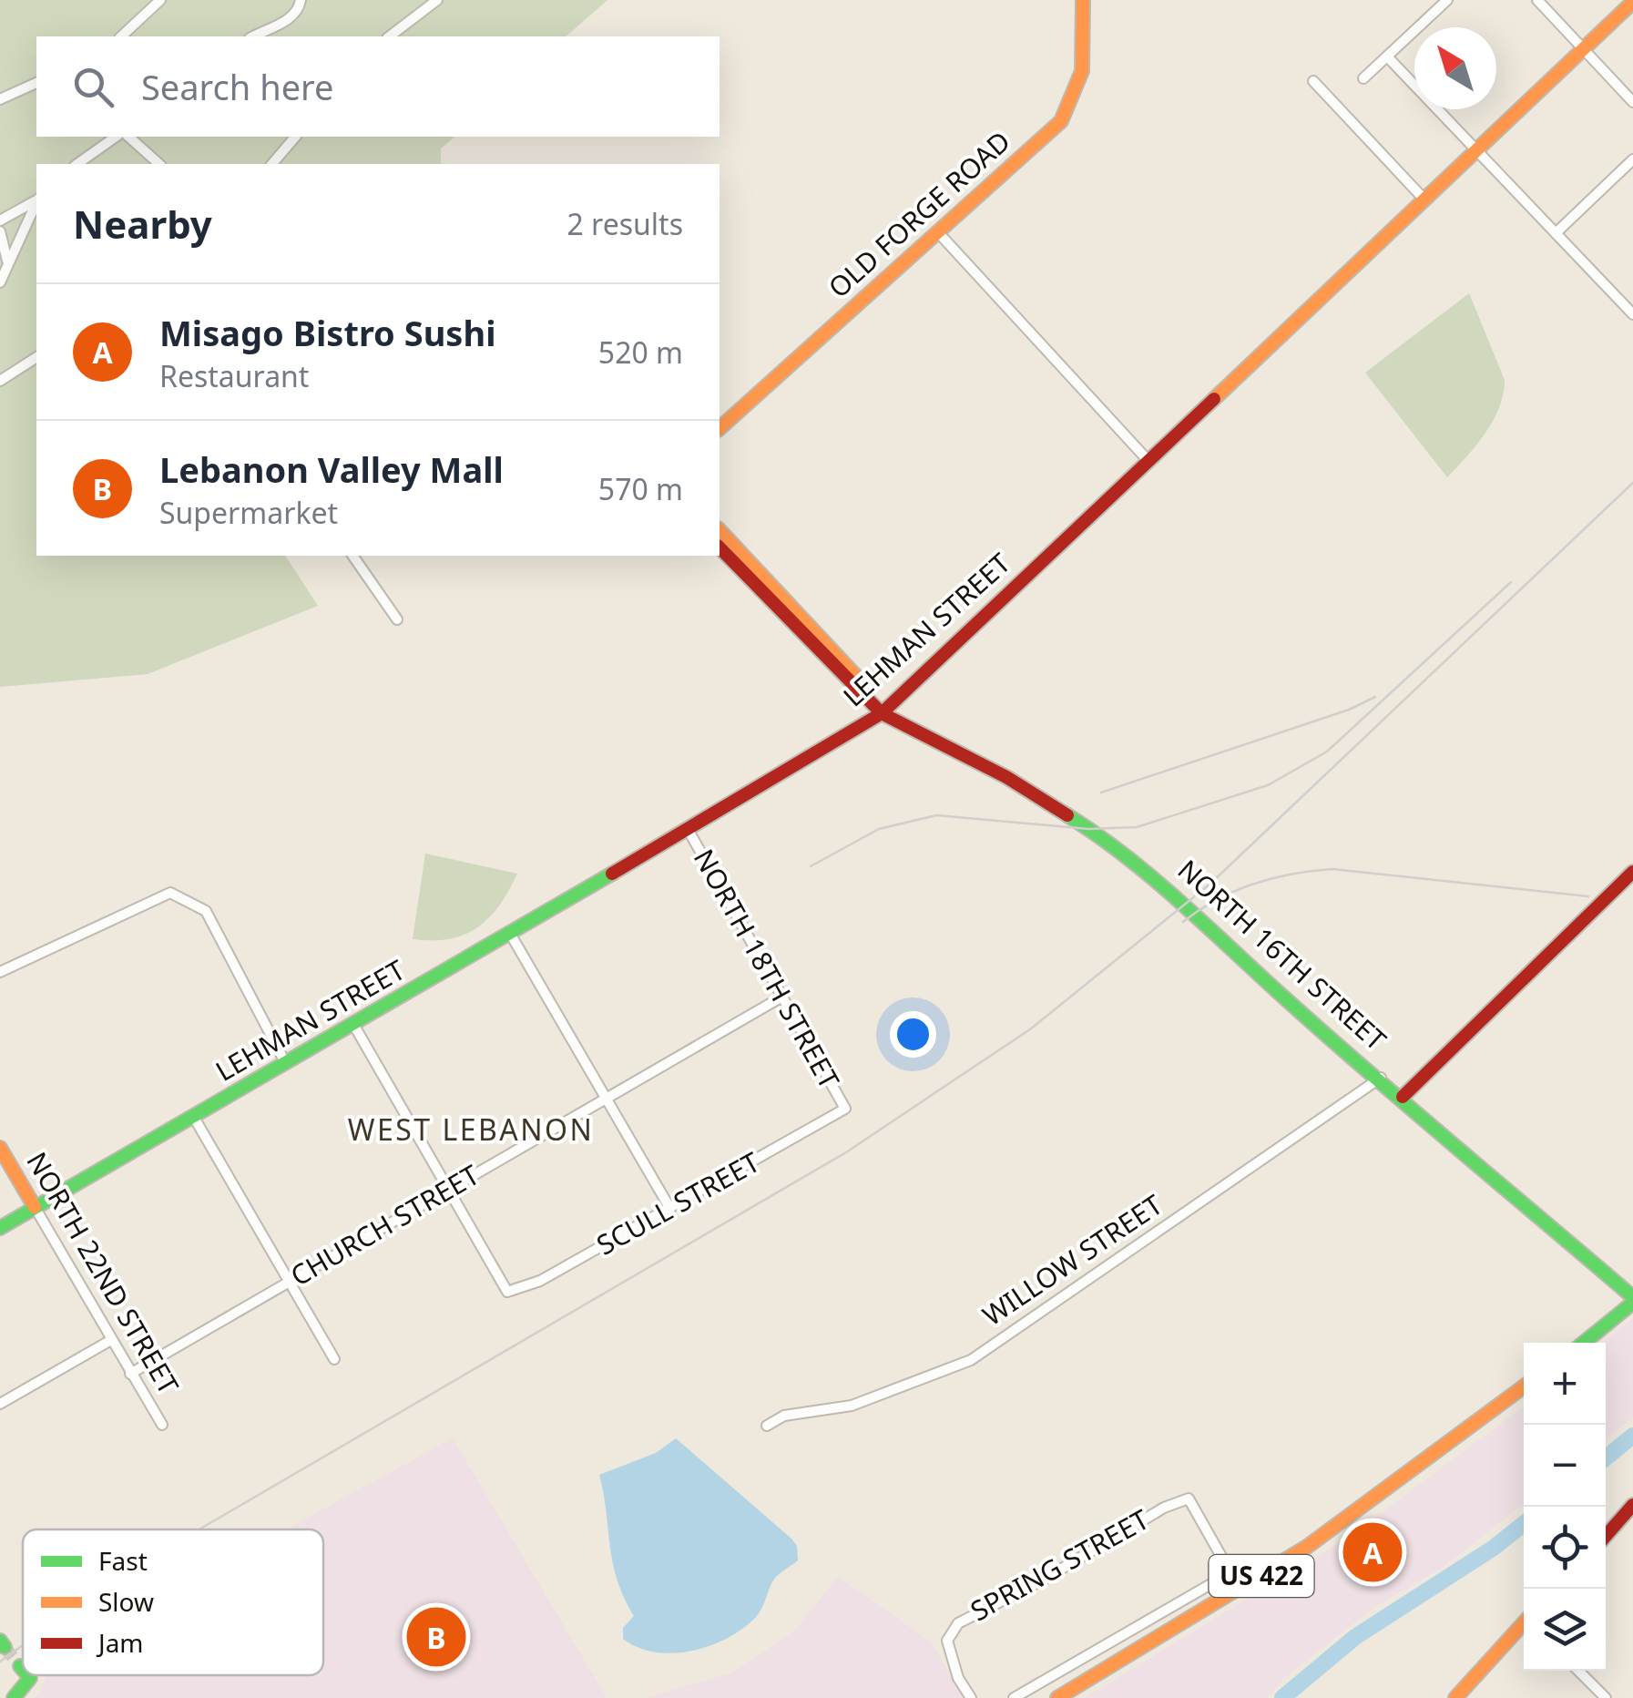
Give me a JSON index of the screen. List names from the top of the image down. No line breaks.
{"streets":{"main road":["OLD FORGE ROAD","LEHMAN STREET","NORTH 16TH STREET","NORTH 22ND STREET","US 422"],"street":["NORTH 18TH STREET","SCULL STREET","CHURCH STREET","WILLOW STREET","SPRING STREET"]},"crossings":[["LEHMAN STREET","NORTH 16TH STREET"],["LEHMAN STREET","NORTH 18TH STREET"],["LEHMAN STREET","NORTH 22ND STREET"],["NORTH 16TH STREET","WILLOW STREET"],["NORTH 18TH STREET","SCULL STREET"],["NORTH 18TH STREET","CHURCH STREET"],["SCULL STREET","CHURCH STREET"],["CHURCH STREET","NORTH 22ND STREET"]],"districts":["WEST LEBANON"],"legend":["Fast","Slow","Jam"],"north":"top left","page":{"search":"Search here","heading":["Nearby","2 results"],"list":[{"mark":"A","name":"Misago Bistro Sushi","note":"Restaurant","value":"520 m"},{"mark":"B","name":"Lebanon Valley Mall","note":"Supermarket","value":"570 m"}],"map_buttons":["+","−"],"pins":["A","B"]}}
